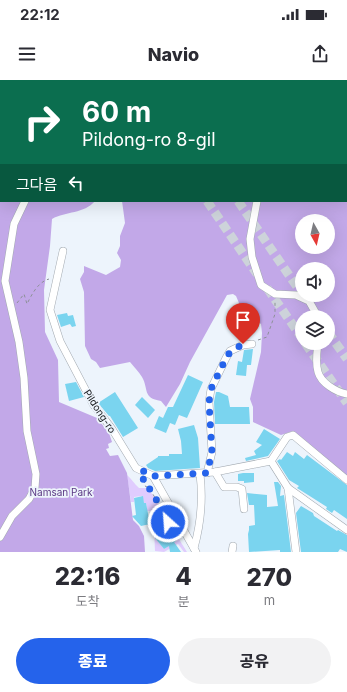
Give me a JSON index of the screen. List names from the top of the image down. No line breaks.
{"streets":{"street":["Pildong-ro"]},"parks":["Namsan Park"],"north":"bottom","page":{"status":"22:12","header":"Navio","turn":["60 m","Pildong-ro 8-gil"],"then":"그다음","eta":["22:16","도착","4","분","270","m"],"buttons":["종료","공유"]}}
